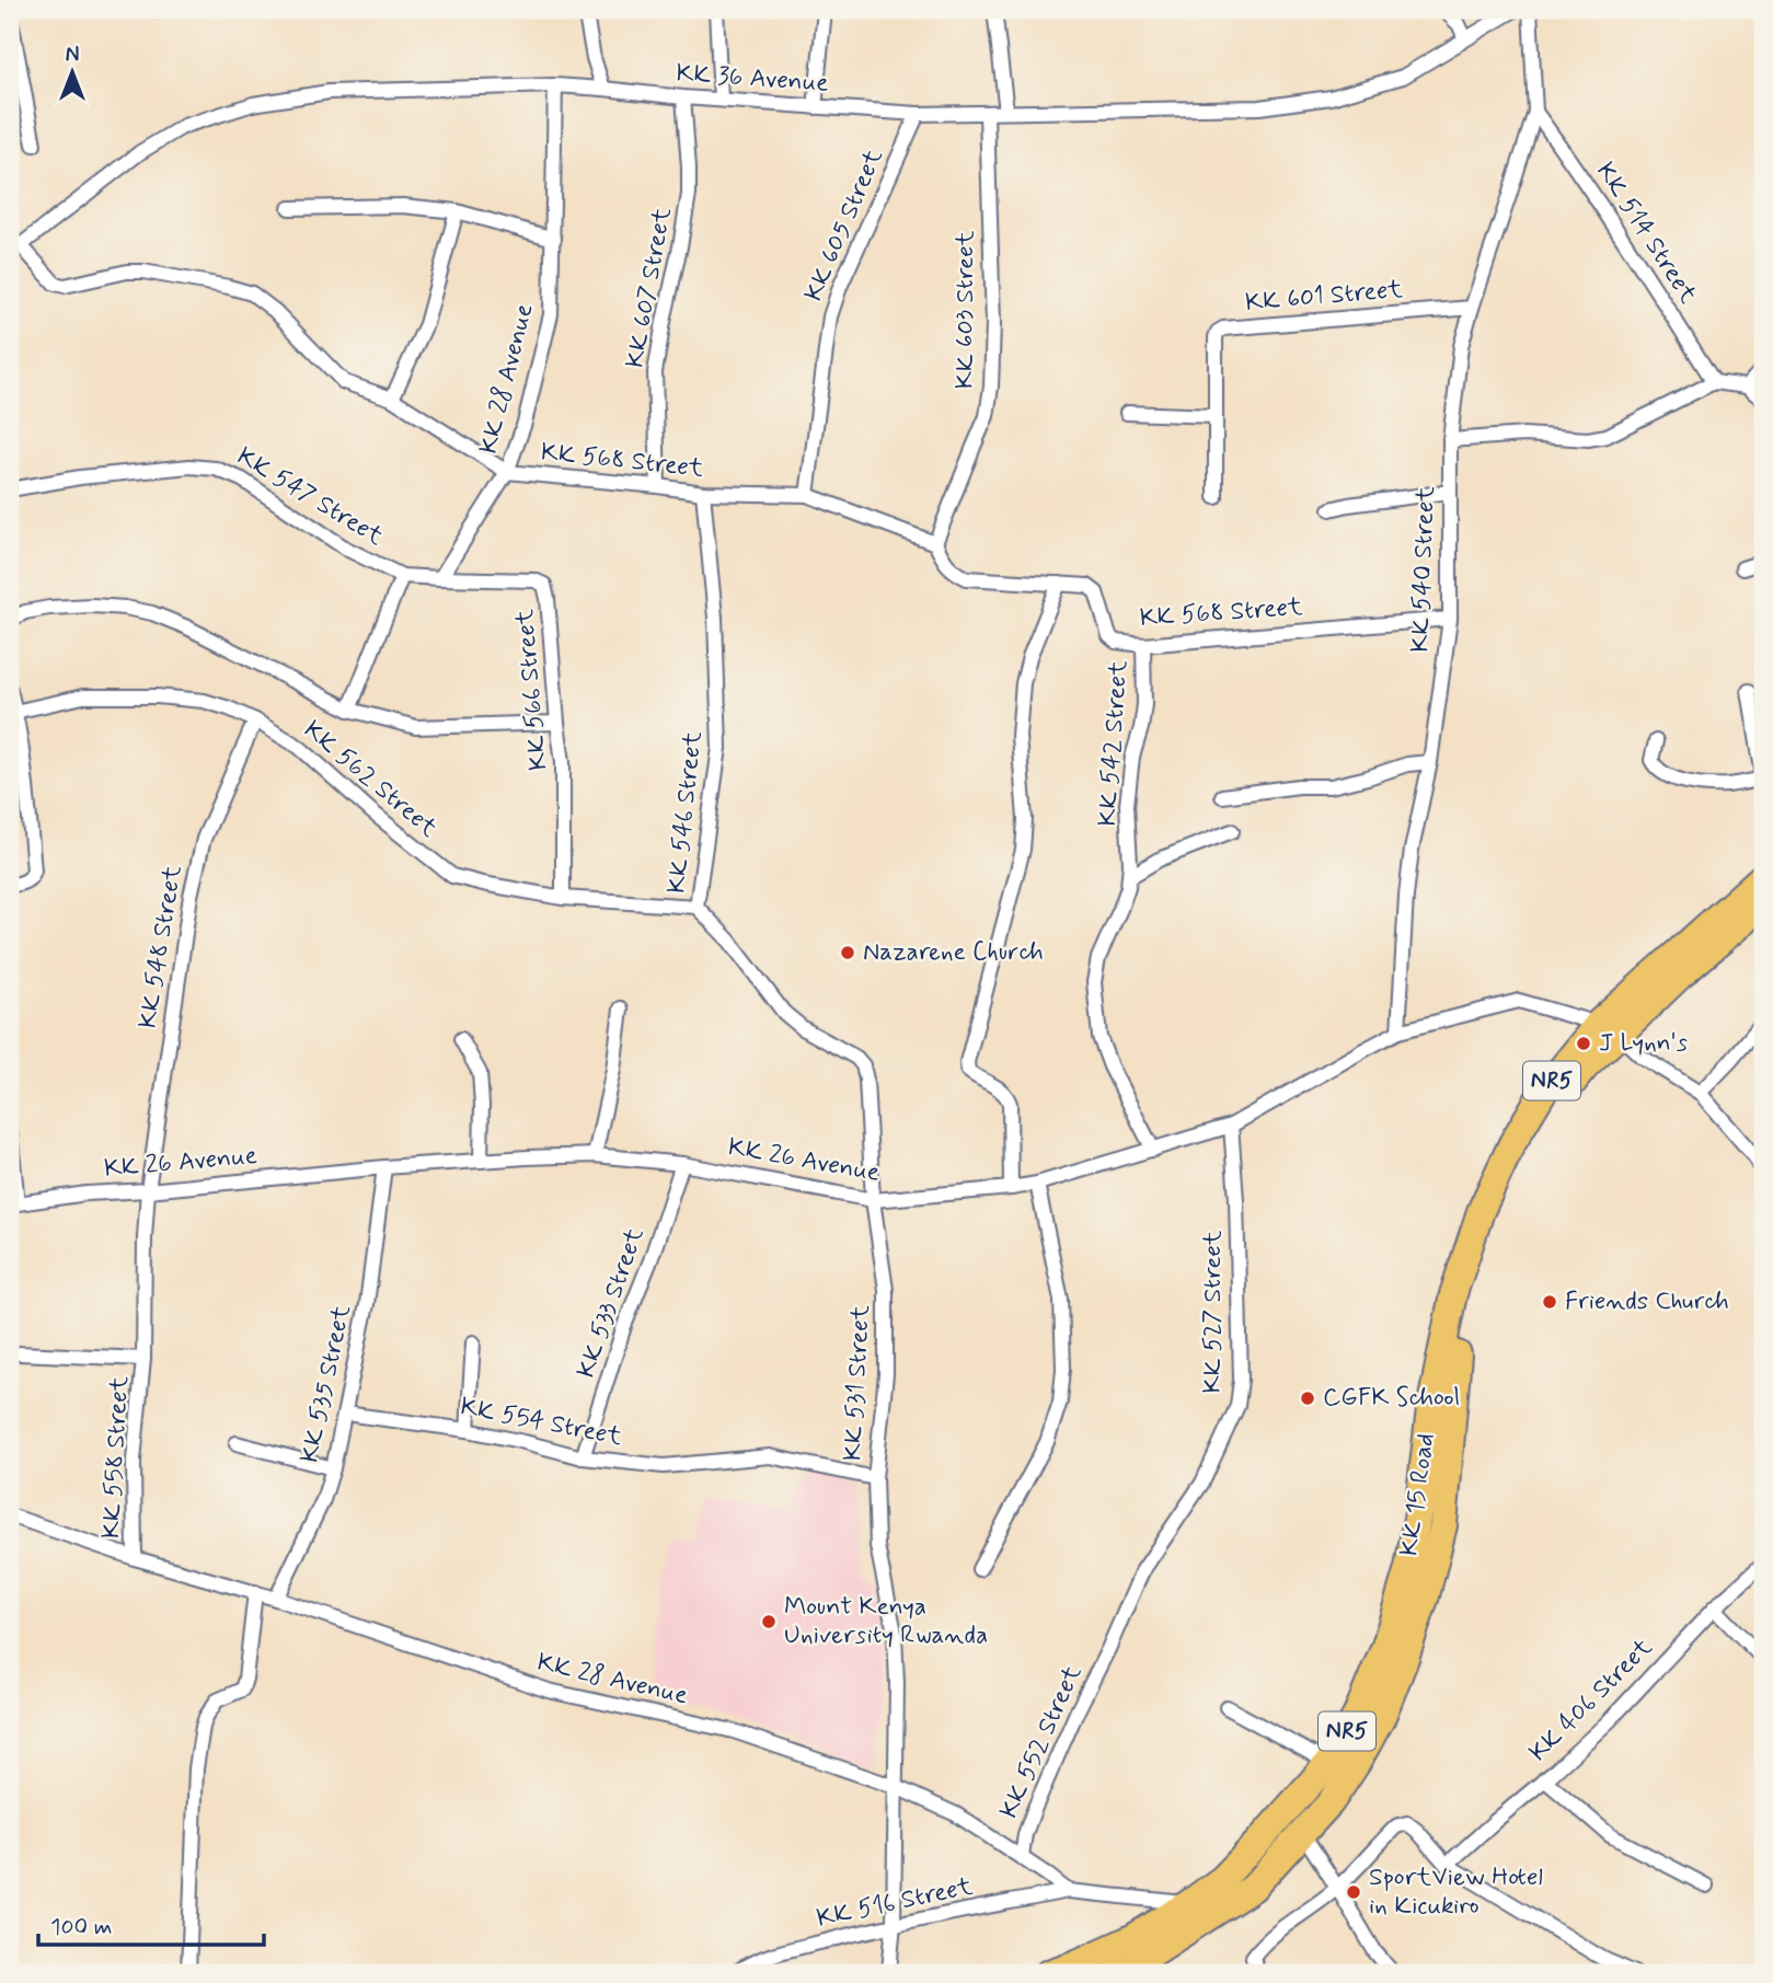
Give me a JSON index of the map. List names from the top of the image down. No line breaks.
{"streets":{"highway":["NR5","KK 15 Road"],"street":["KK 36 Avenue","KK 605 Street","KK 514 Street","KK 607 Street","KK 601 Street","KK 603 Street","KK 28 Avenue","KK 568 Street","KK 547 Street","KK 540 Street","KK 566 Street","KK 542 Street","KK 562 Street","KK 546 Street","KK 548 Street","KK 26 Avenue","KK 533 Street","KK 527 Street","KK 531 Street","KK 535 Street","KK 554 Street","KK 558 Street","KK 406 Street","KK 552 Street","KK 516 Street"]},"crossings":[["KK 36 Avenue","KK 605 Street"],["KK 36 Avenue","KK 607 Street"],["KK 36 Avenue","KK 603 Street"],["KK 36 Avenue","KK 28 Avenue"],["KK 605 Street","KK 568 Street"],["KK 607 Street","KK 568 Street"],["KK 603 Street","KK 568 Street"],["KK 28 Avenue","KK 568 Street"],["KK 28 Avenue","KK 566 Street"],["KK 28 Avenue","KK 535 Street"],["KK 28 Avenue","KK 558 Street"],["KK 28 Avenue","KK 552 Street"],["KK 28 Avenue","KK 516 Street"],["KK 568 Street","KK 540 Street"],["KK 568 Street","KK 542 Street"],["KK 568 Street","KK 546 Street"],["KK 540 Street","KK 26 Avenue"],["KK 566 Street","KK 562 Street"],["KK 542 Street","KK 26 Avenue"],["KK 562 Street","KK 546 Street"],["KK 562 Street","KK 548 Street"],["KK 546 Street","KK 26 Avenue"],["KK 546 Street","KK 531 Street"],["KK 548 Street","KK 26 Avenue"],["KK 548 Street","KK 558 Street"],["KK 26 Avenue","KK 533 Street"],["KK 26 Avenue","KK 527 Street"],["KK 26 Avenue","KK 531 Street"],["KK 26 Avenue","KK 535 Street"],["KK 26 Avenue","KK 15 Road"],["KK 533 Street","KK 554 Street"],["KK 527 Street","KK 552 Street"],["KK 531 Street","KK 554 Street"],["KK 535 Street","KK 554 Street"]],"places":["Nazarene Church","J Lynn's","Friends Church","CGFK School","Mount Kenya University Rwanda","SportView Hotel in Kicukiro"],"scale_bar":"100 m","north":"top"}
